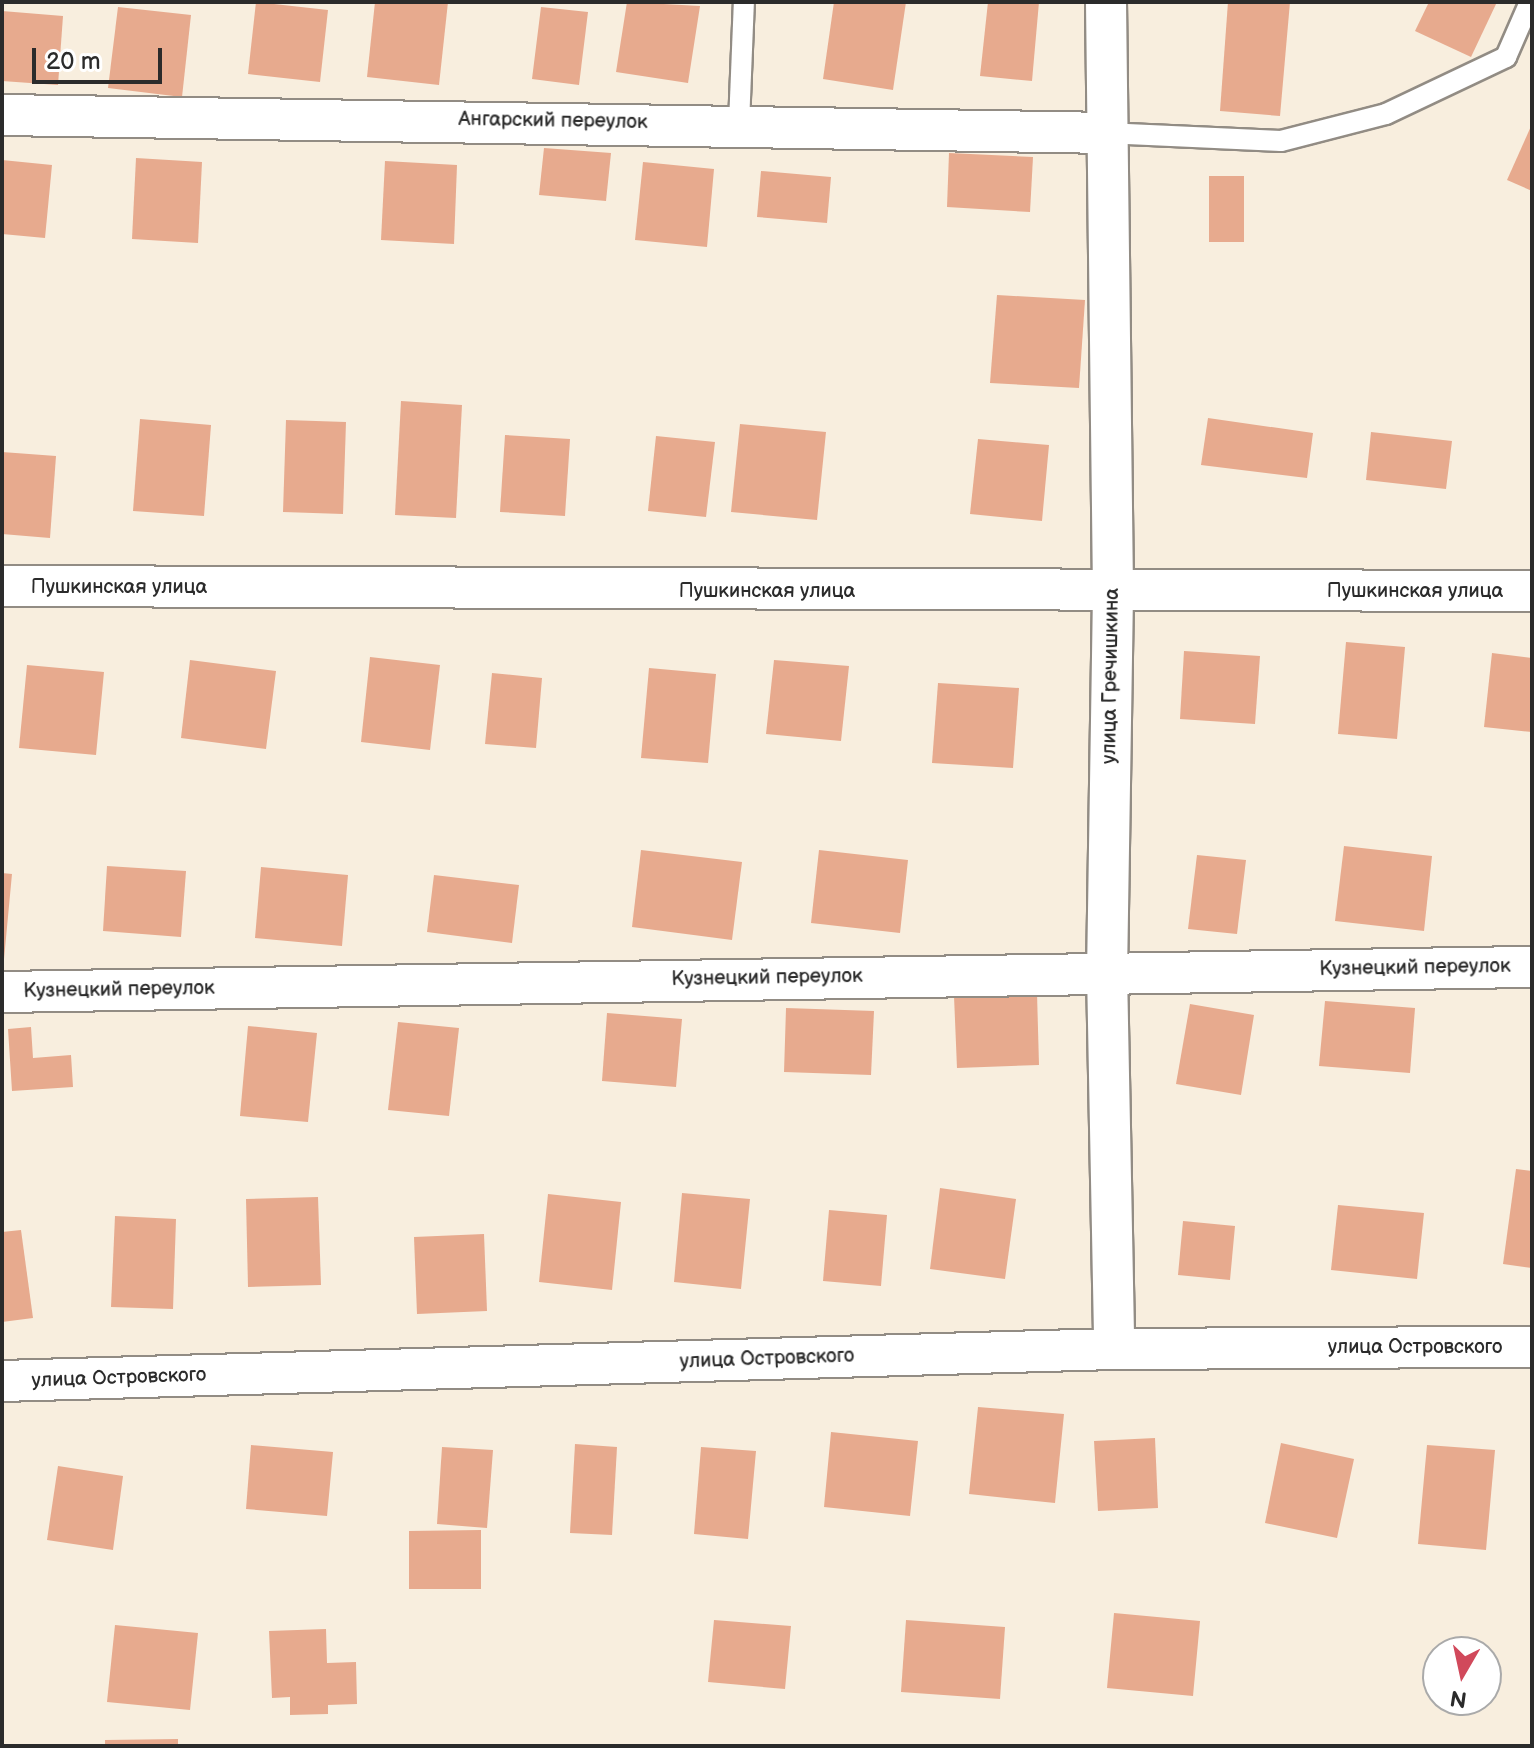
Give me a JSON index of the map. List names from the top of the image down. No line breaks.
{"streets":{"street":["Ангарский переулок","Пушкинская улица","улица Гречишкина","Кузнецкий переулок","улица Островского"]},"crossings":[["Ангарский переулок","улица Гречишкина"],["Пушкинская улица","улица Гречишкина"],["улица Гречишкина","Кузнецкий переулок"],["улица Гречишкина","улица Островского"]],"scale_bar":"20 m","north":"bottom"}
